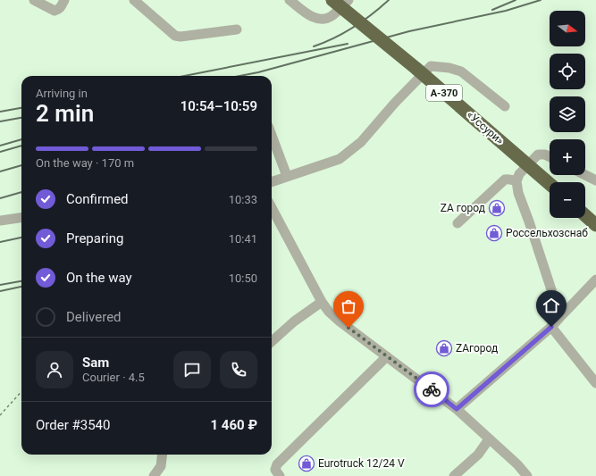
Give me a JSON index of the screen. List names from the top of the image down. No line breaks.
{"streets":{"highway":["А-370","«Уссури»"]},"places":{"shop":["ZA город","Россельхозснаб","ZAгород","Eurotruck 12/24 V"]},"north":"right","page":{"map_buttons":["+","−"],"heading":["2 min","Arriving in","10:54–10:59"],"panel":["Sam","Courier · 4.5","Order #3540","1 460 ₽"],"bar":"On the way · 170 m","list":[["Confirmed","10:33"],["Preparing","10:41"],["On the way","10:50"],"Delivered"]}}
